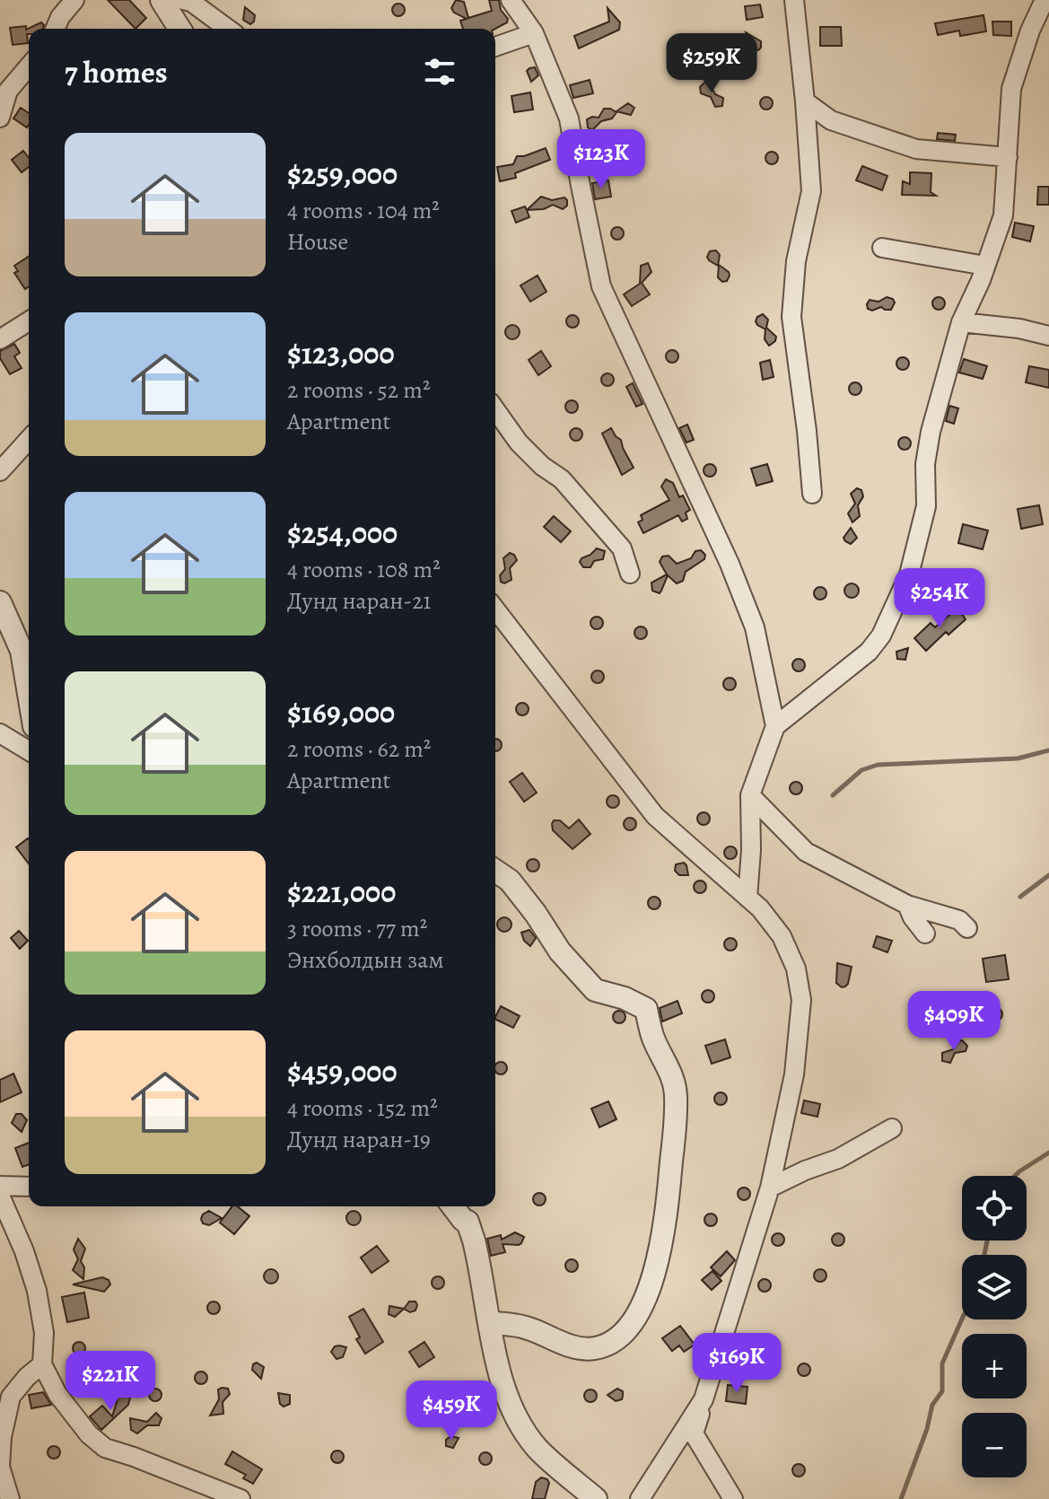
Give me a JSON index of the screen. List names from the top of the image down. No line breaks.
{"page":{"heading":"7 homes","price":["$259K","$123K","$254K","$409K","$169K","$221K","$459K"],"list":[{"name":"$259,000","note":"4 rooms · 104 m² · House"},{"name":"$123,000","note":"2 rooms · 52 m² · Apartment"},{"name":"$254,000","note":"4 rooms · 108 m² · Дунд наран-21"},{"name":"$169,000","note":"2 rooms · 62 m² · Apartment"},{"name":"$221,000","note":"3 rooms · 77 m² · Энхболдын зам"},{"name":"$459,000","note":"4 rooms · 152 m² · Дунд наран-19"}],"map_buttons":["+","−"]}}
